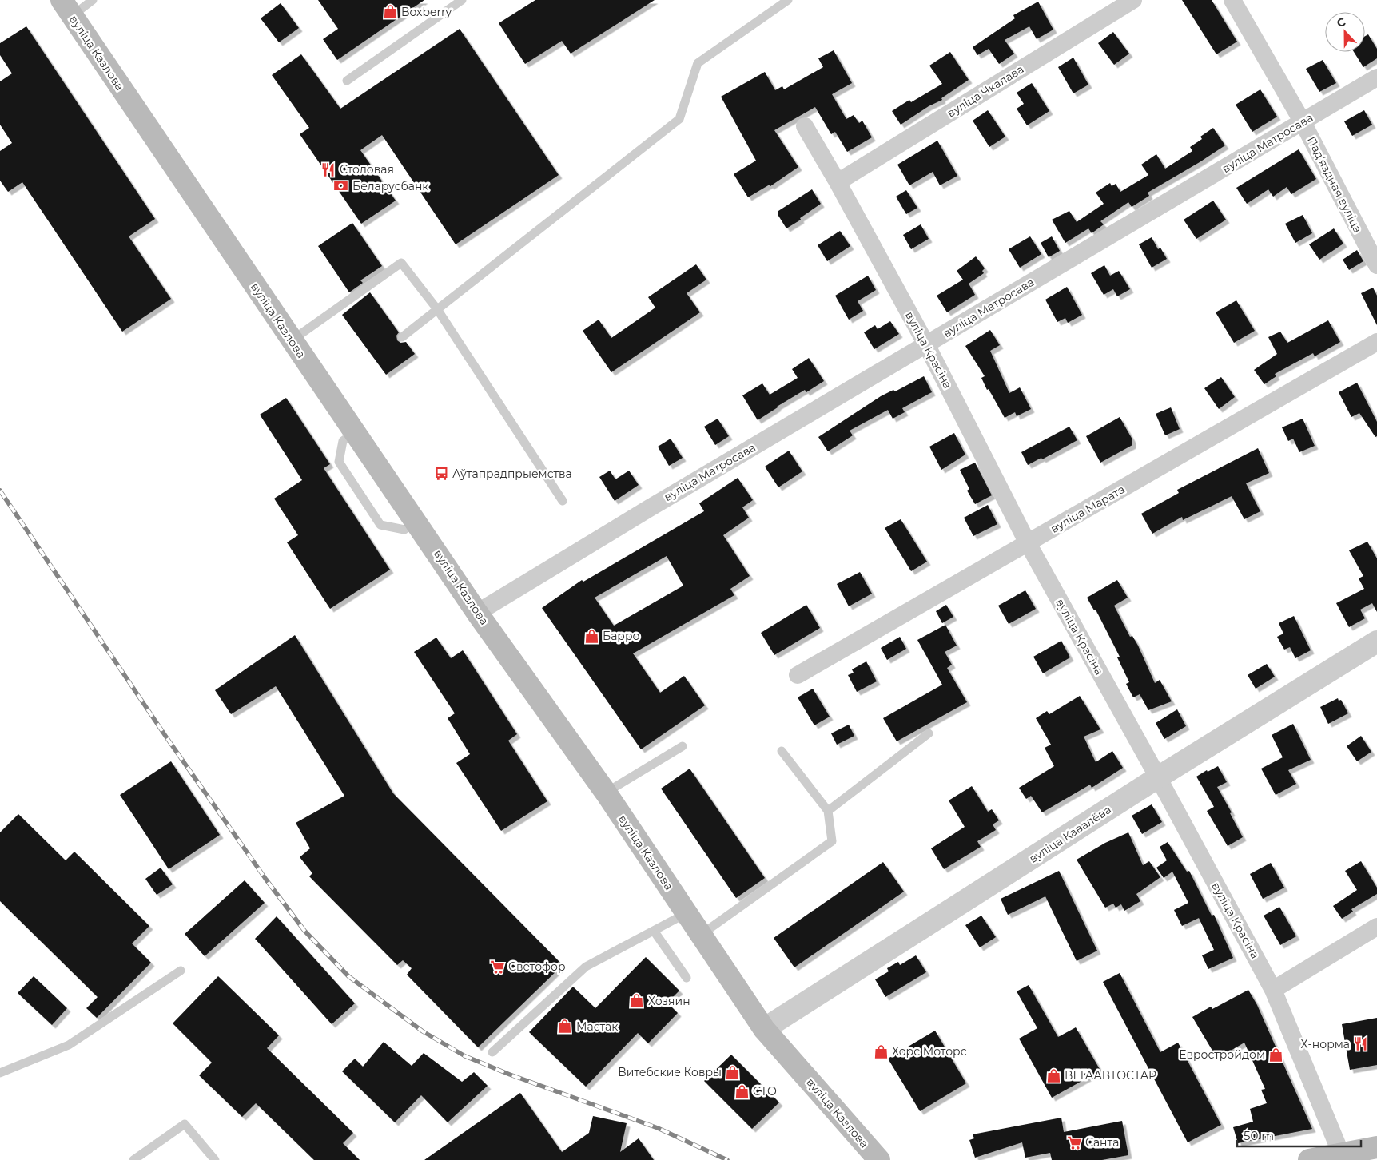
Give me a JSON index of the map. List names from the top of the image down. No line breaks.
{"streets":{"main road":["вуліца Казлова"],"street":["вуліца Чкалава","вуліца Матросава","Падʼяздная вуліца","вуліца Красіна","вуліца Марата","вуліца Кавалёва"]},"crossings":[["вуліца Казлова","вуліца Матросава"],["вуліца Казлова","вуліца Кавалёва"],["вуліца Чкалава","вуліца Красіна"],["вуліца Матросава","Падʼяздная вуліца"],["вуліца Матросава","вуліца Красіна"],["вуліца Красіна","вуліца Марата"],["вуліца Красіна","вуліца Кавалёва"]],"places":{"shop":["Boxberry","Барро","Хозяин","Мастак","Хорс Моторс","Евростройдом","Витебские Ковры","ВЕГААВТОСТАР","СТО"],"restaurant":["Столовая","Х-норма"],"bank":["Беларусбанк"],"bus stop":["Аўтапрадпрыемства"],"supermarket":["Светофор","Санта"]},"scale_bar":"50 m","north":"top"}
